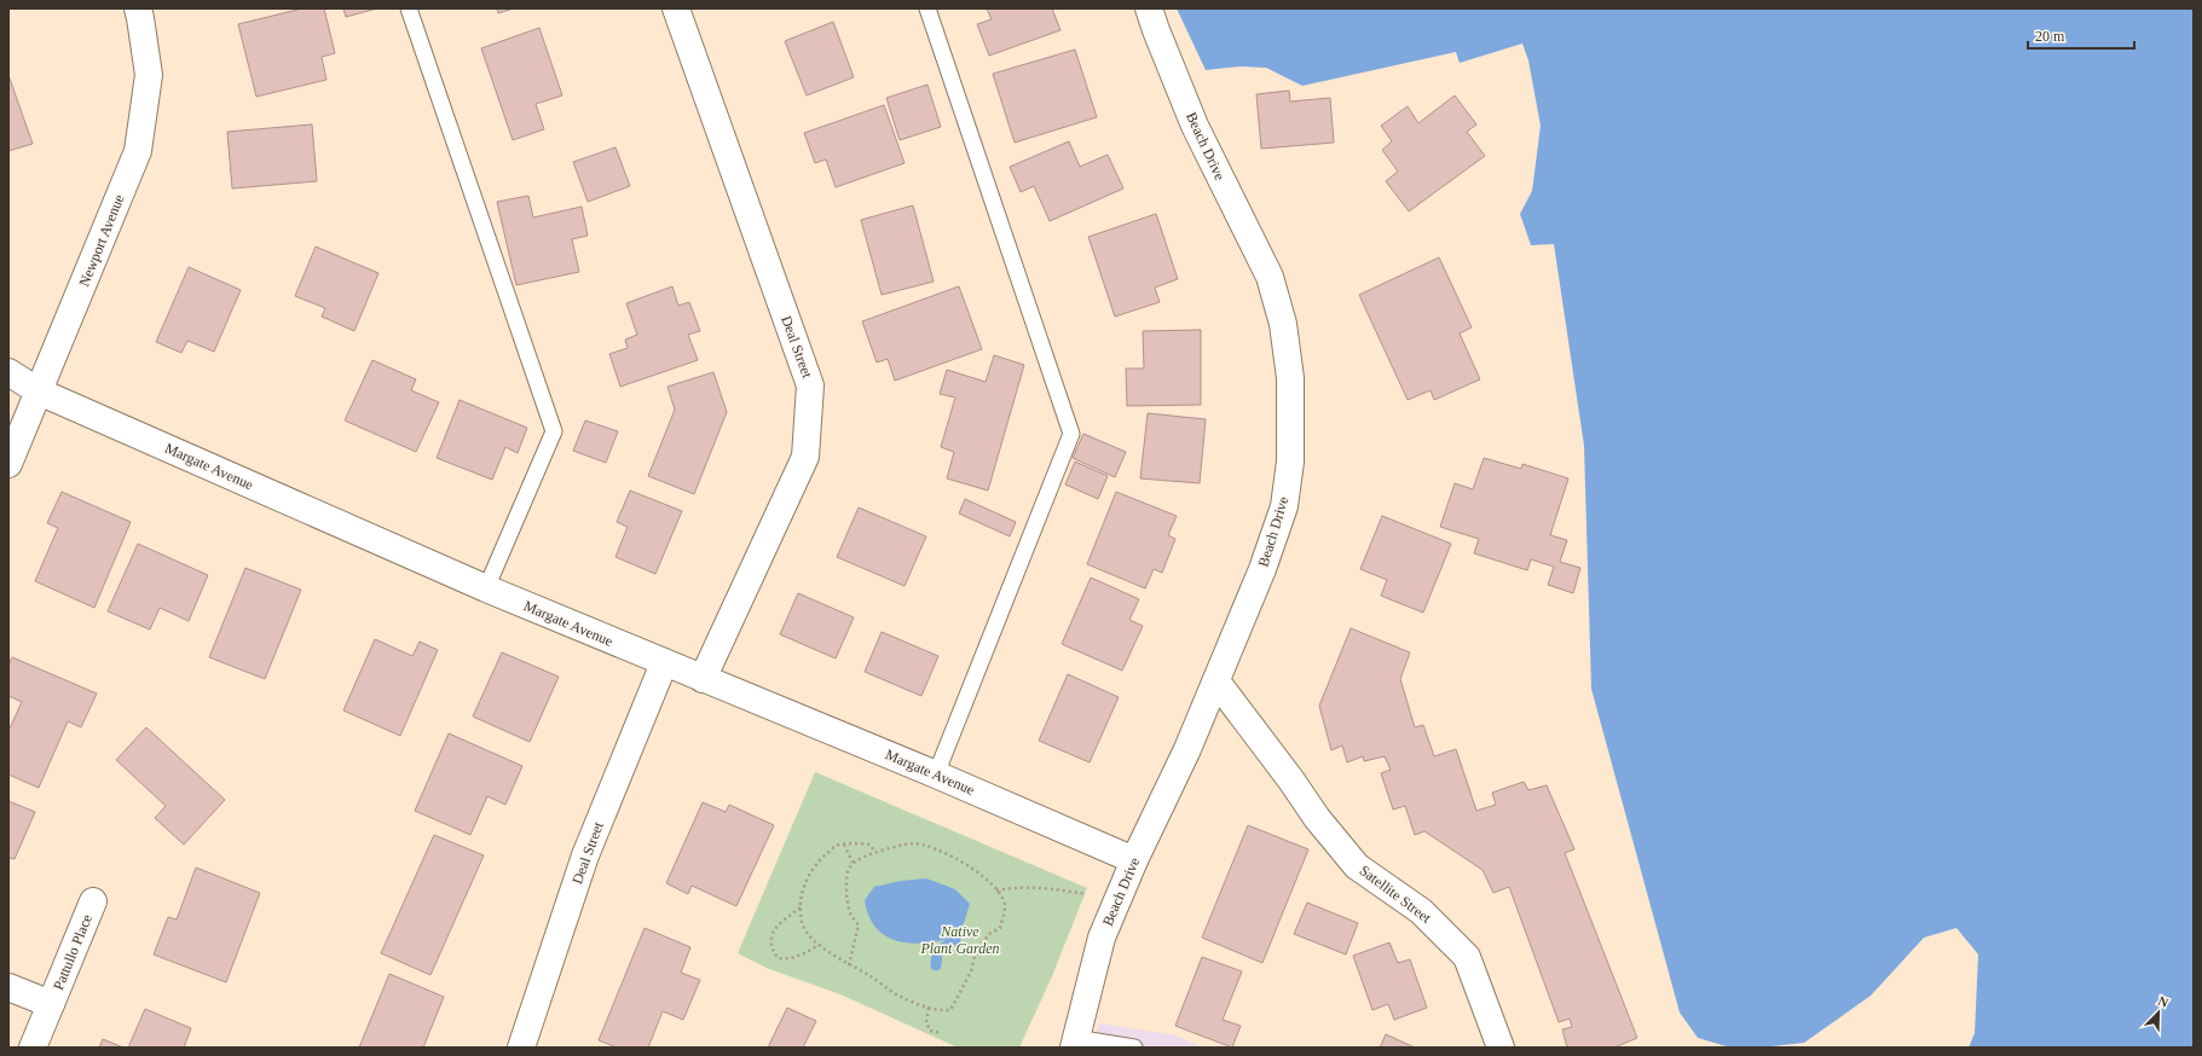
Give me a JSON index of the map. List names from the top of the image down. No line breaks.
{"streets":{"street":["Beach Drive","Newport Avenue","Deal Street","Margate Avenue","Satellite Street","Pattullo Place"]},"crossings":[["Beach Drive","Margate Avenue"],["Beach Drive","Satellite Street"],["Newport Avenue","Margate Avenue"],["Deal Street","Margate Avenue"]],"parks":["Native Plant Garden"],"scale_bar":"20 m","north":"top right"}
